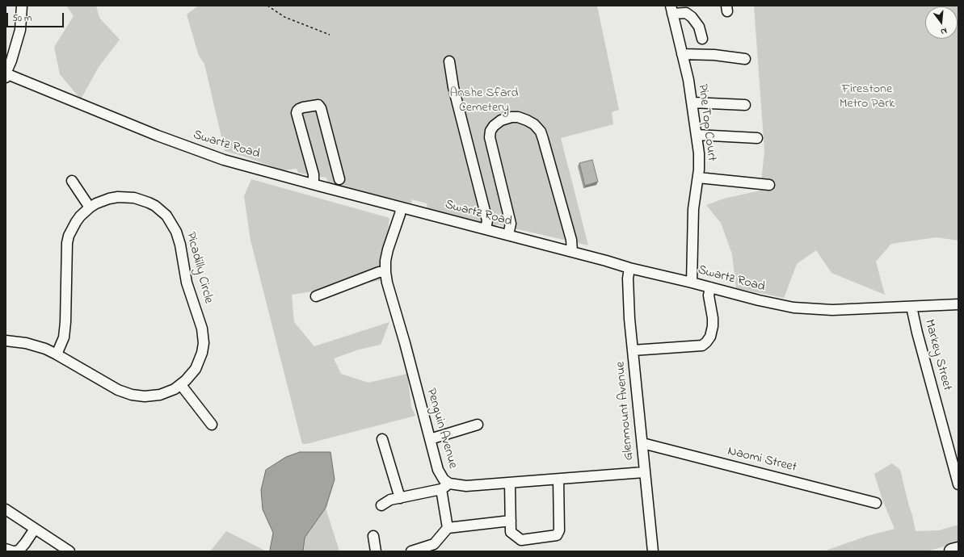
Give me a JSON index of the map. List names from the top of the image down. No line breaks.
{"streets":{"street":["Pine Top Court","Swartz Road","Picadilly Circle","Markey Street","Glenmount Avenue","Penguin Avenue","Naomi Street"]},"crossings":[["Pine Top Court","Swartz Road"],["Swartz Road","Markey Street"],["Swartz Road","Glenmount Avenue"],["Swartz Road","Penguin Avenue"],["Glenmount Avenue","Penguin Avenue"],["Glenmount Avenue","Naomi Street"]],"parks":["Firestone Metro Park","Anshe Sfard Cemetery"],"scale_bar":"50 m","north":"bottom"}
